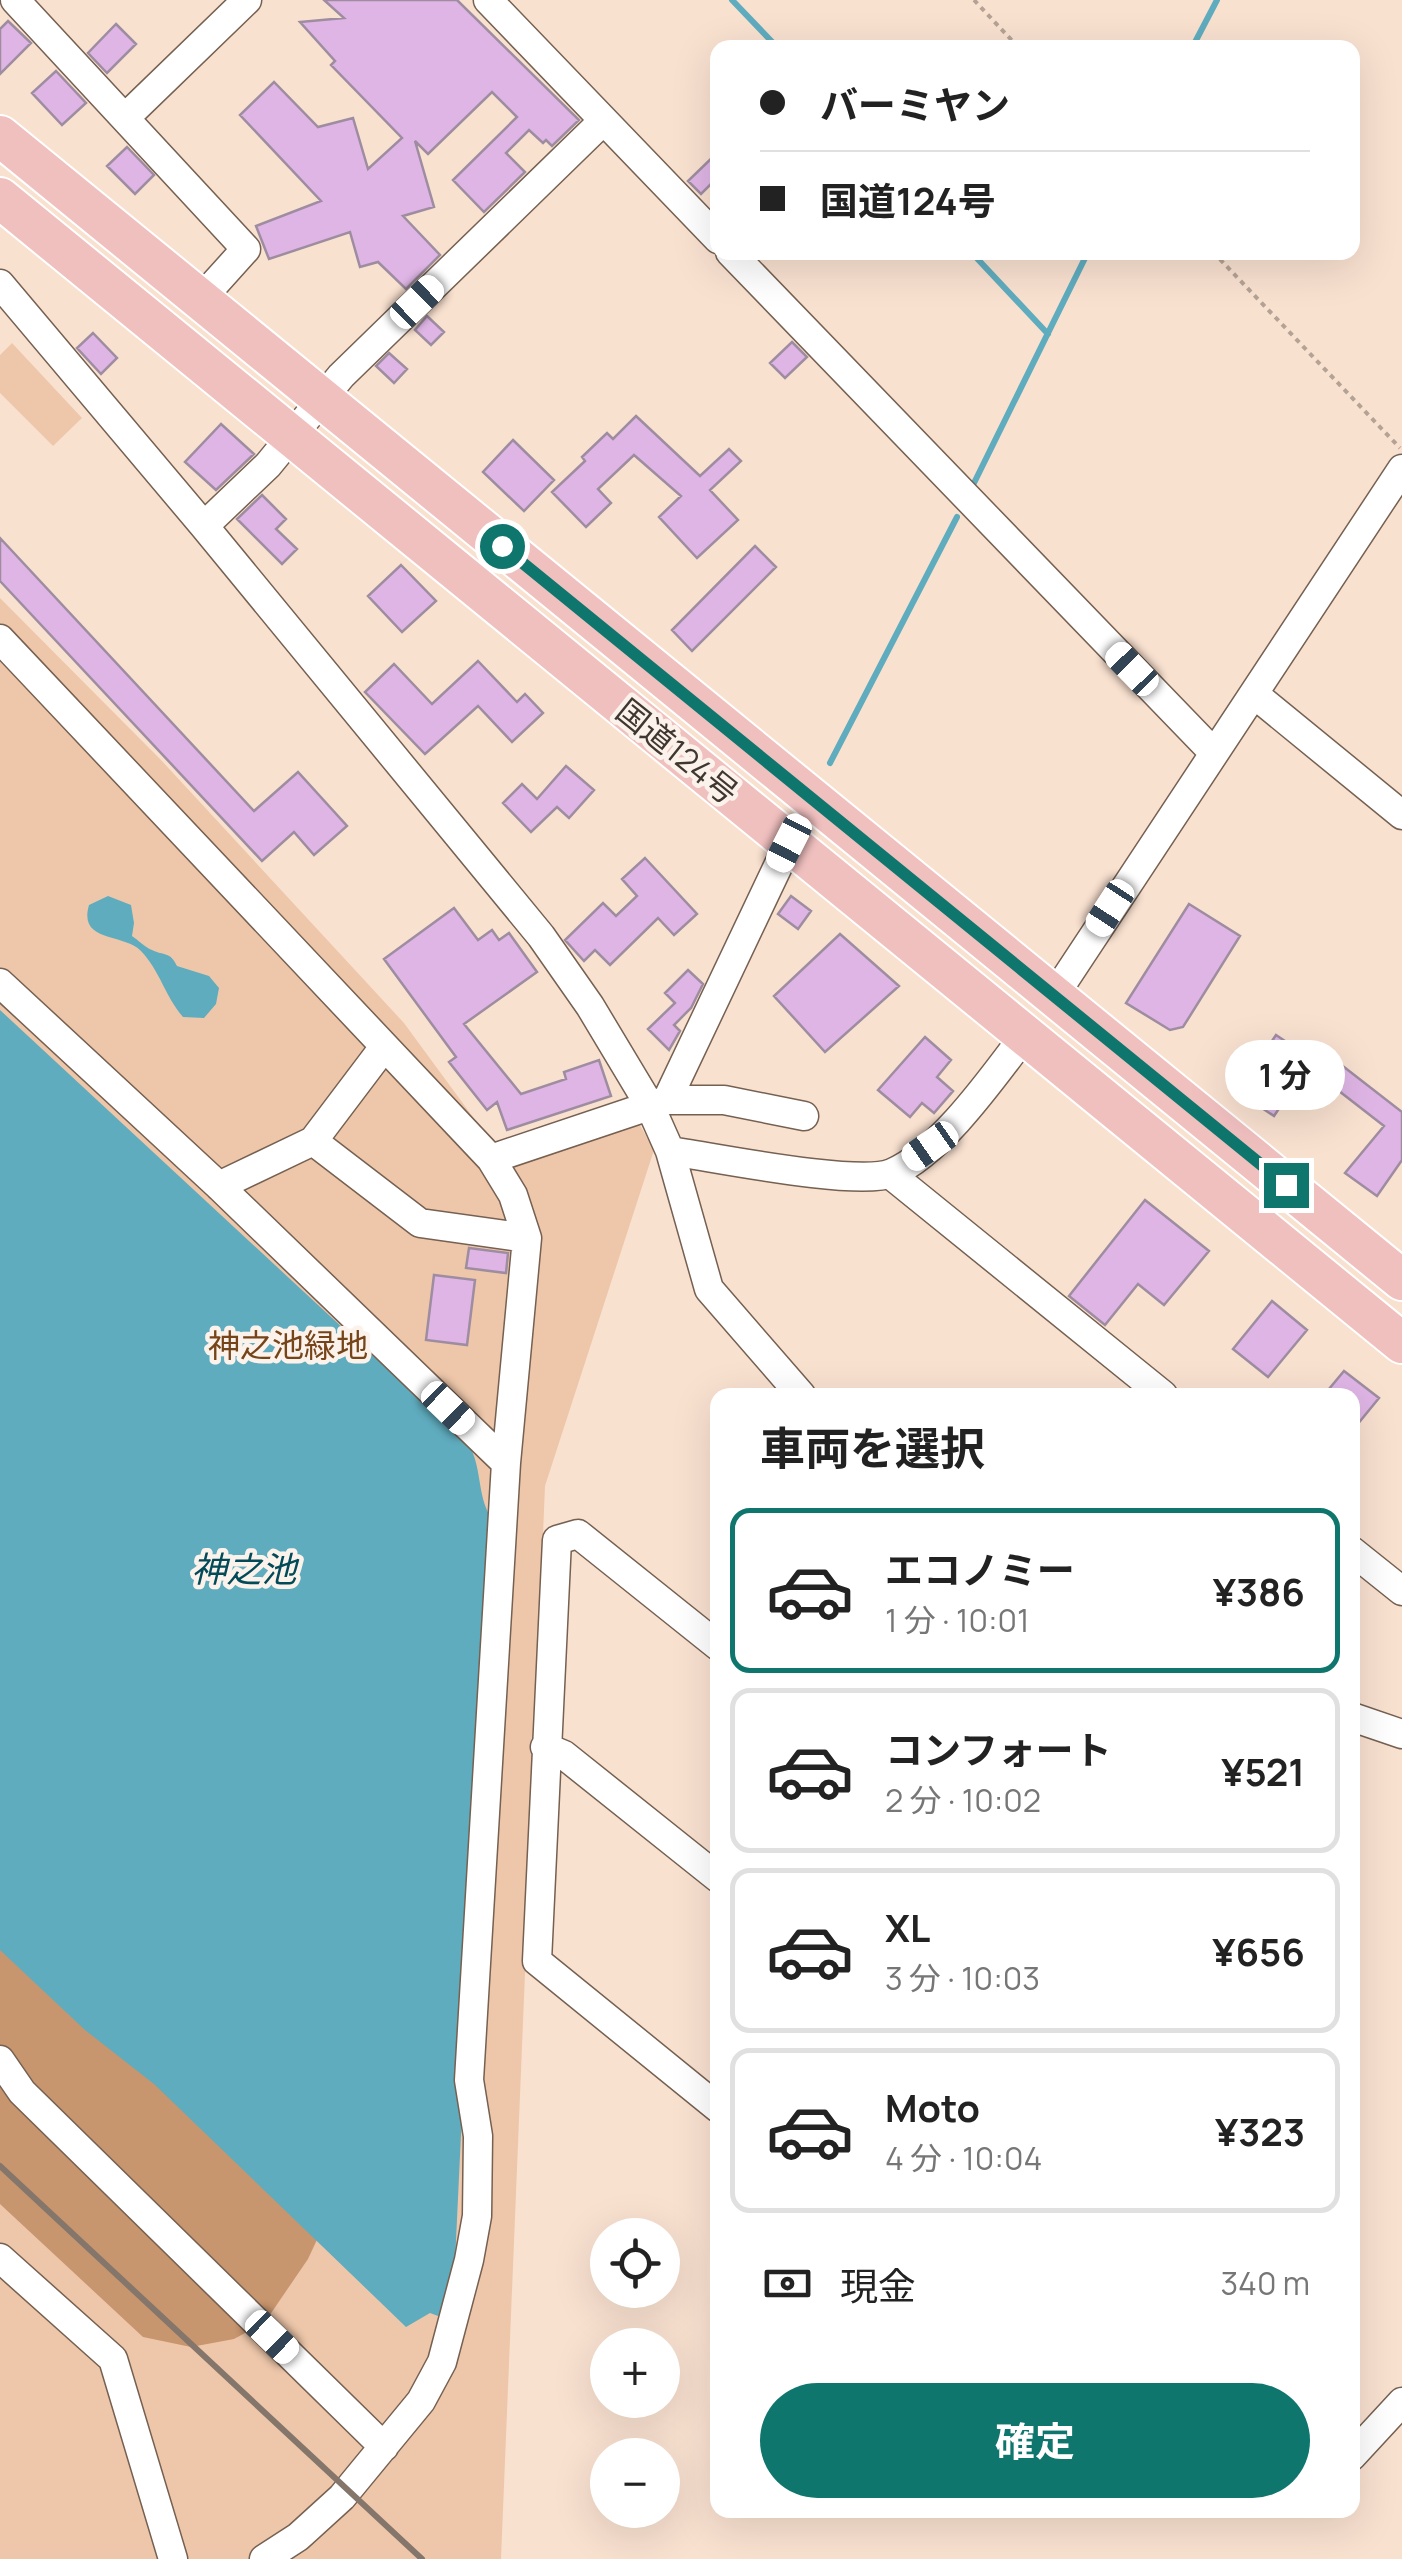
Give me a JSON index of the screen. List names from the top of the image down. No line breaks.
{"streets":{"highway":["国道124号"]},"water":["神之池"],"parks":["神之池緑地"],"page":{"banner":["バーミヤン","国道124号"],"bubble":"1 分","heading":"車両を選択","list":[{"name":"エコノミー","note":"1 分 · 10:01","value":"¥386"},{"name":"コンフォート","note":"2 分 · 10:02","value":"¥521"},{"name":"XL","note":"3 分 · 10:03","value":"¥656"},{"name":"Moto","note":"4 分 · 10:04","value":"¥323"}],"map_buttons":["+","−"],"pay":["現金","340 m"],"buttons":"確定"}}
